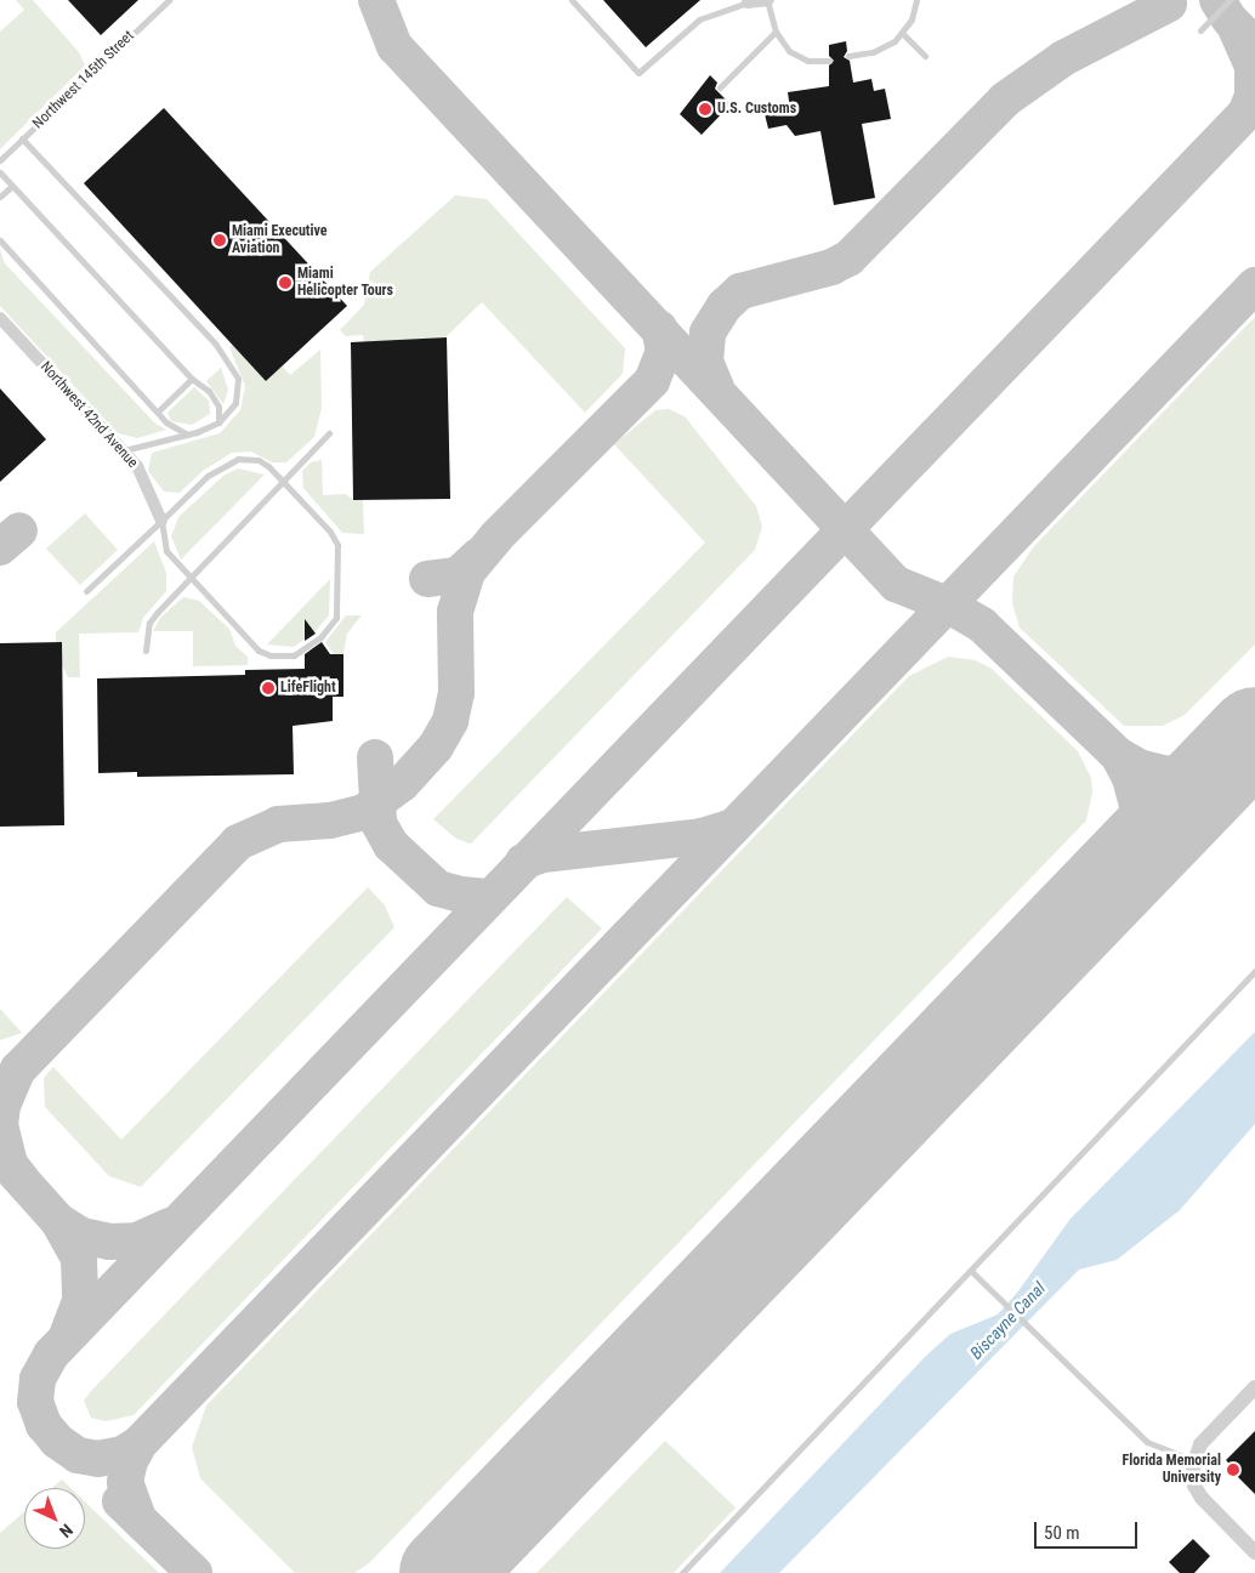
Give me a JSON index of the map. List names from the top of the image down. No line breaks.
{"streets":{"street":["Northwest 42nd Avenue"],"lane":["Northwest 145th Street"]},"water":["Biscayne Canal"],"places":["U.S. Customs","Miami Executive Aviation","Miami Helicopter Tours","LifeFlight","Florida Memorial University"],"scale_bar":"50 m","north":"bottom right"}
